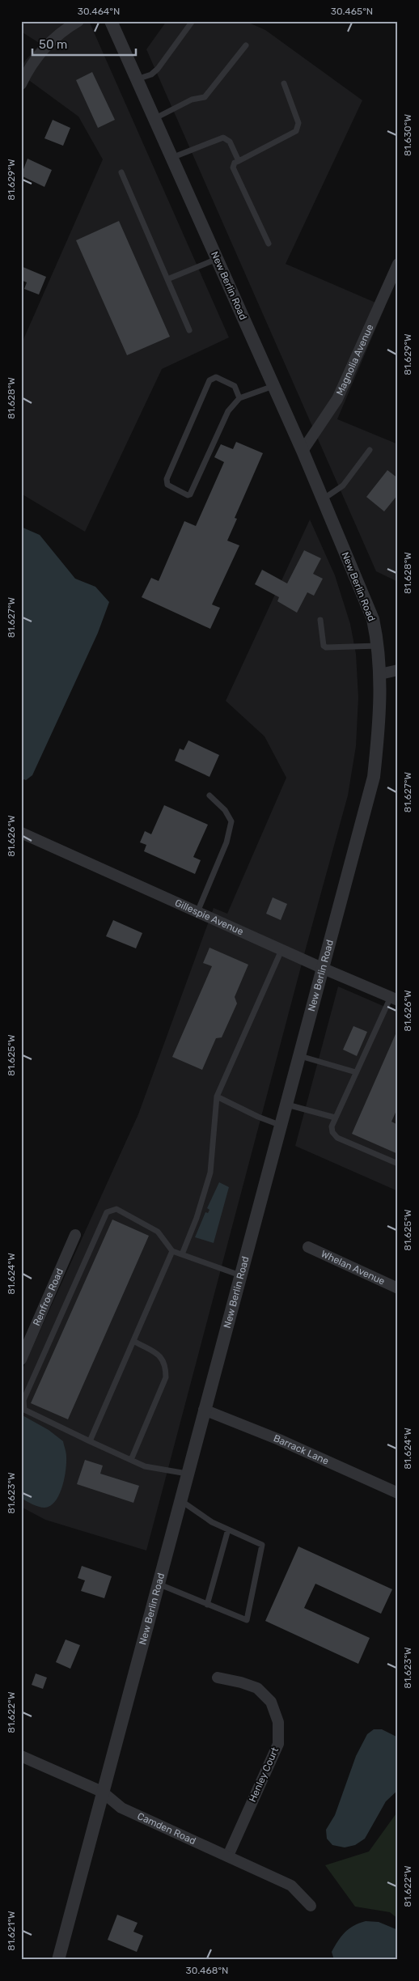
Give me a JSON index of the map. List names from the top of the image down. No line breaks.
{"streets":{"street":["New Berlin Road","Magnolia Avenue","Gillespie Avenue","Whelan Avenue","Renfroe Road","Barrack Lane","Henley Court","Camden Road"]},"crossings":[["New Berlin Road","Magnolia Avenue"],["New Berlin Road","Gillespie Avenue"],["New Berlin Road","Barrack Lane"],["New Berlin Road","Camden Road"],["Henley Court","Camden Road"]],"scale_bar":"50 m","coordinates":["30.464°N","30.465°N","81.630°W","81.629°W","81.628°W","81.627°W","81.626°W","81.625°W","81.624°W","81.623°W","81.622°W","81.621°W","30.468°N"]}
